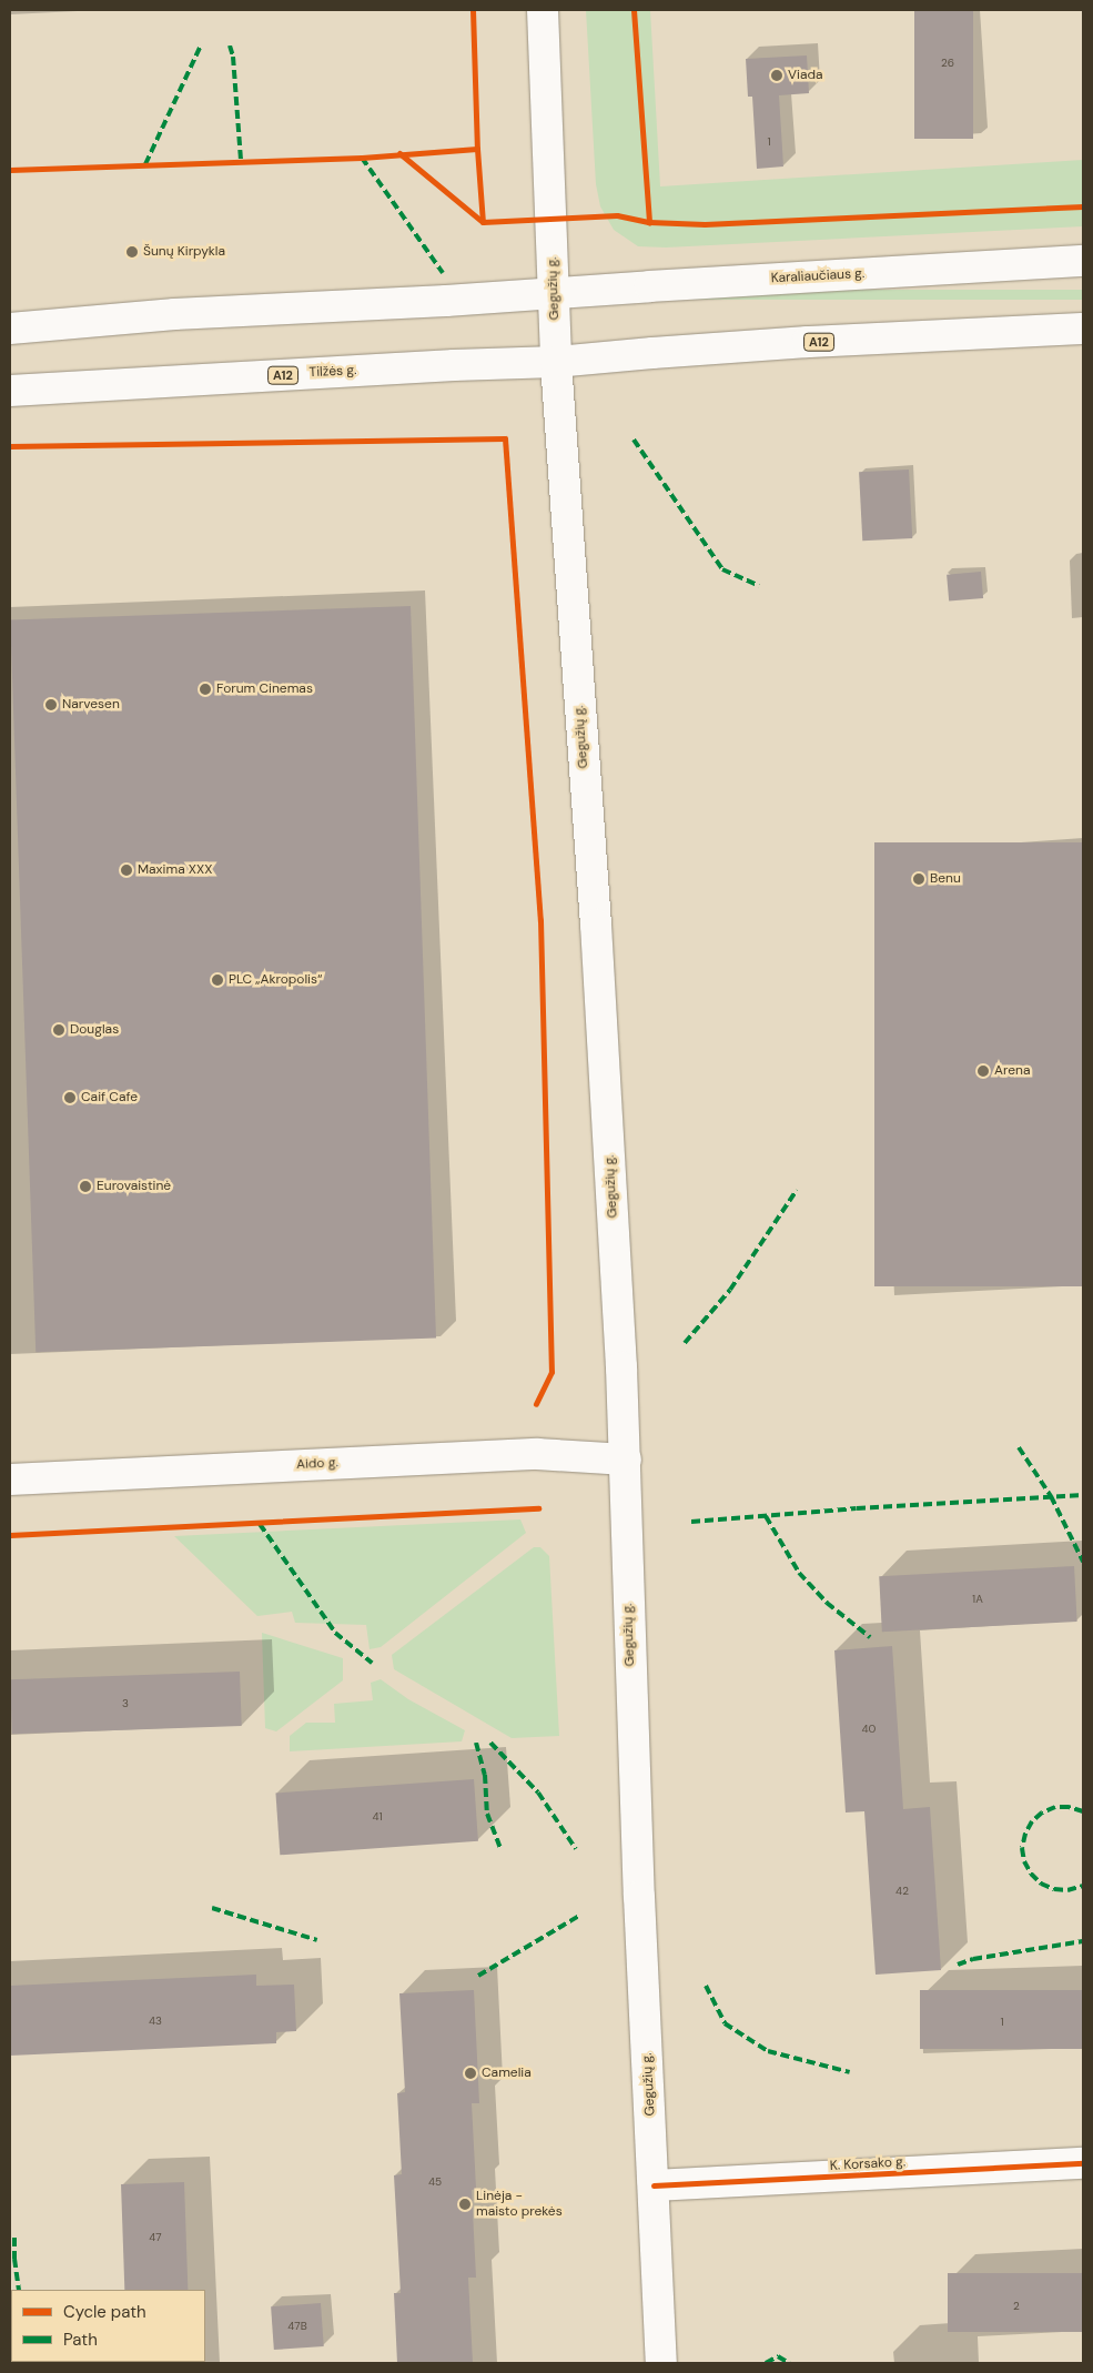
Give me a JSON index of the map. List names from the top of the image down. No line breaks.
{"streets":{"main road":["Karaliaučiaus g.","Gegužių g.","A12","Tilžės g.","Aido g.","K. Korsako g."]},"crossings":[["Karaliaučiaus g.","Gegužių g."],["Gegužių g.","A12"],["Gegužių g.","Tilžės g."],["Gegužių g.","Aido g."],["Gegužių g.","K. Korsako g."],["A12","Tilžės g."]],"places":["Viada","Šunų Kirpykla","Forum Cinemas","Narvesen","Maxima XXX","Benu","PLC „Akropolis“","Douglas","Arena","Caif Cafe","Eurovaistinė","Camelia","Linėja - maisto prekės"],"house_numbers":["26","1","1A","3","40","41","42","43","1","45","47","2","47B"],"legend":["Cycle path","Path"]}
